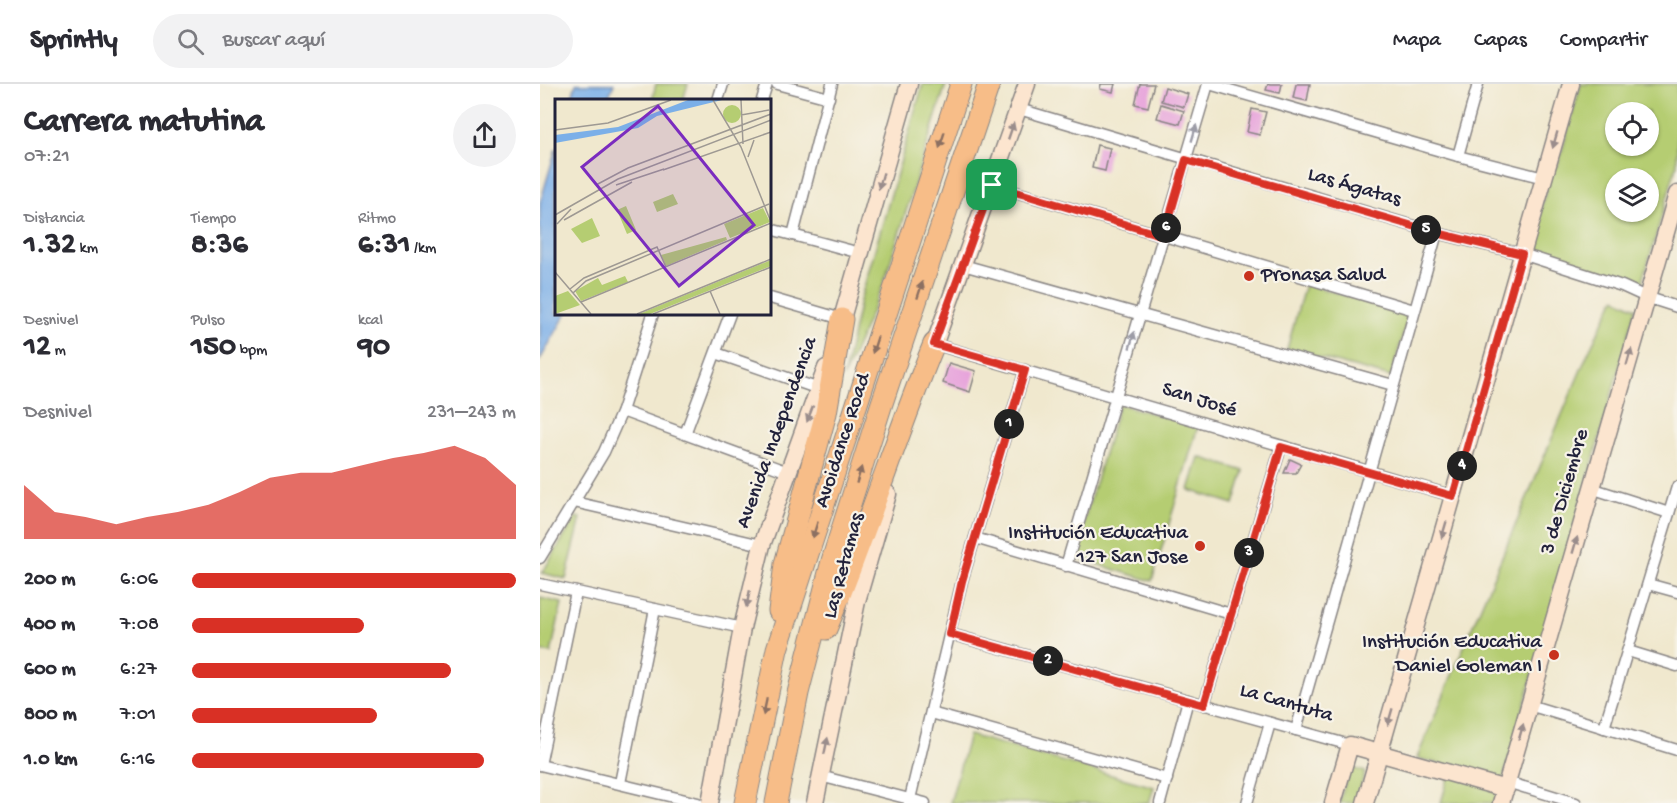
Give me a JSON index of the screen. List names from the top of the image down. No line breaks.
{"streets":{"highway":["Avoidance Road"],"street":["Las Ágatas","San José","Avenida Independencia","3 de Diciembre","Las Retamas","La Cantuta"]},"crossings":[["Las Ágatas","3 de Diciembre"],["Las Ágatas","Las Retamas"],["San José","Las Retamas"],["3 de Diciembre","La Cantuta"]],"places":["Pronasa Salud","Institución Educativa 127 San Jose","Institución Educativa Daniel Goleman I"],"page":{"header":"Sprintly","search":"Buscar aquí","nav":["Mapa","Capas","Compartir"],"heading":["Carrera matutina","07:21"],"stats":[["Distancia","1.32 km"],["Tiempo","8:36"],["Ritmo","6:31 /km"],["Desnivel","12 m"],["Pulso","150 bpm"],["kcal","90"]],"pins":["6","5","1","4","3","2"],"chart":["Desnivel","231–243 m"],"list":[{"name":"200 m","note":"6:06"},{"name":"400 m","note":"7:08"},{"name":"600 m","note":"6:27"},{"name":"800 m","note":"7:01"},{"name":"1.0 km","note":"6:16"}]}}
